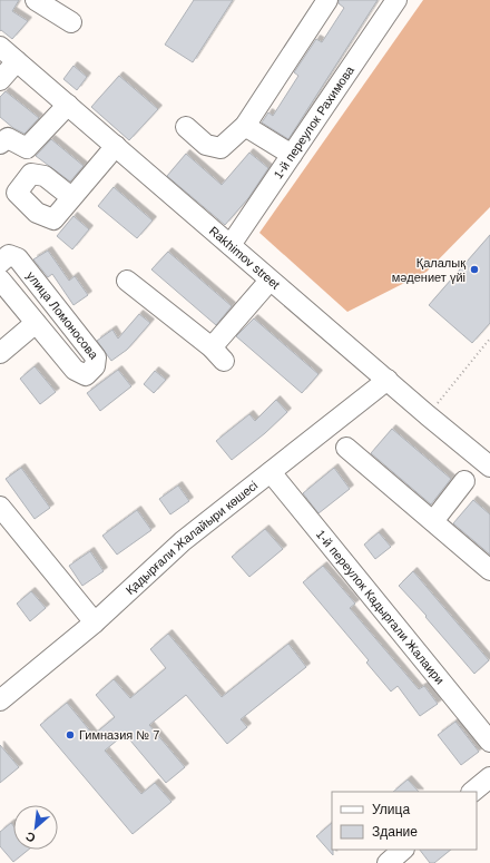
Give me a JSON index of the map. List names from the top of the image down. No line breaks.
{"streets":{"street":["1-й переулок Рахимова","Rakhimov street","улица Ломоносова","Қадырғали Жалайыри көшесі","1-й переулок Кадыргали Жалаири"]},"crossings":[["1-й переулок Рахимова","Rakhimov street"],["Rakhimov street","Қадырғали Жалайыри көшесі"],["Қадырғали Жалайыри көшесі","1-й переулок Кадыргали Жалаири"]],"places":["Қалалық мәдениет үйі","Гимназия № 7"],"legend":["Улица","Здание"],"north":"bottom left"}
